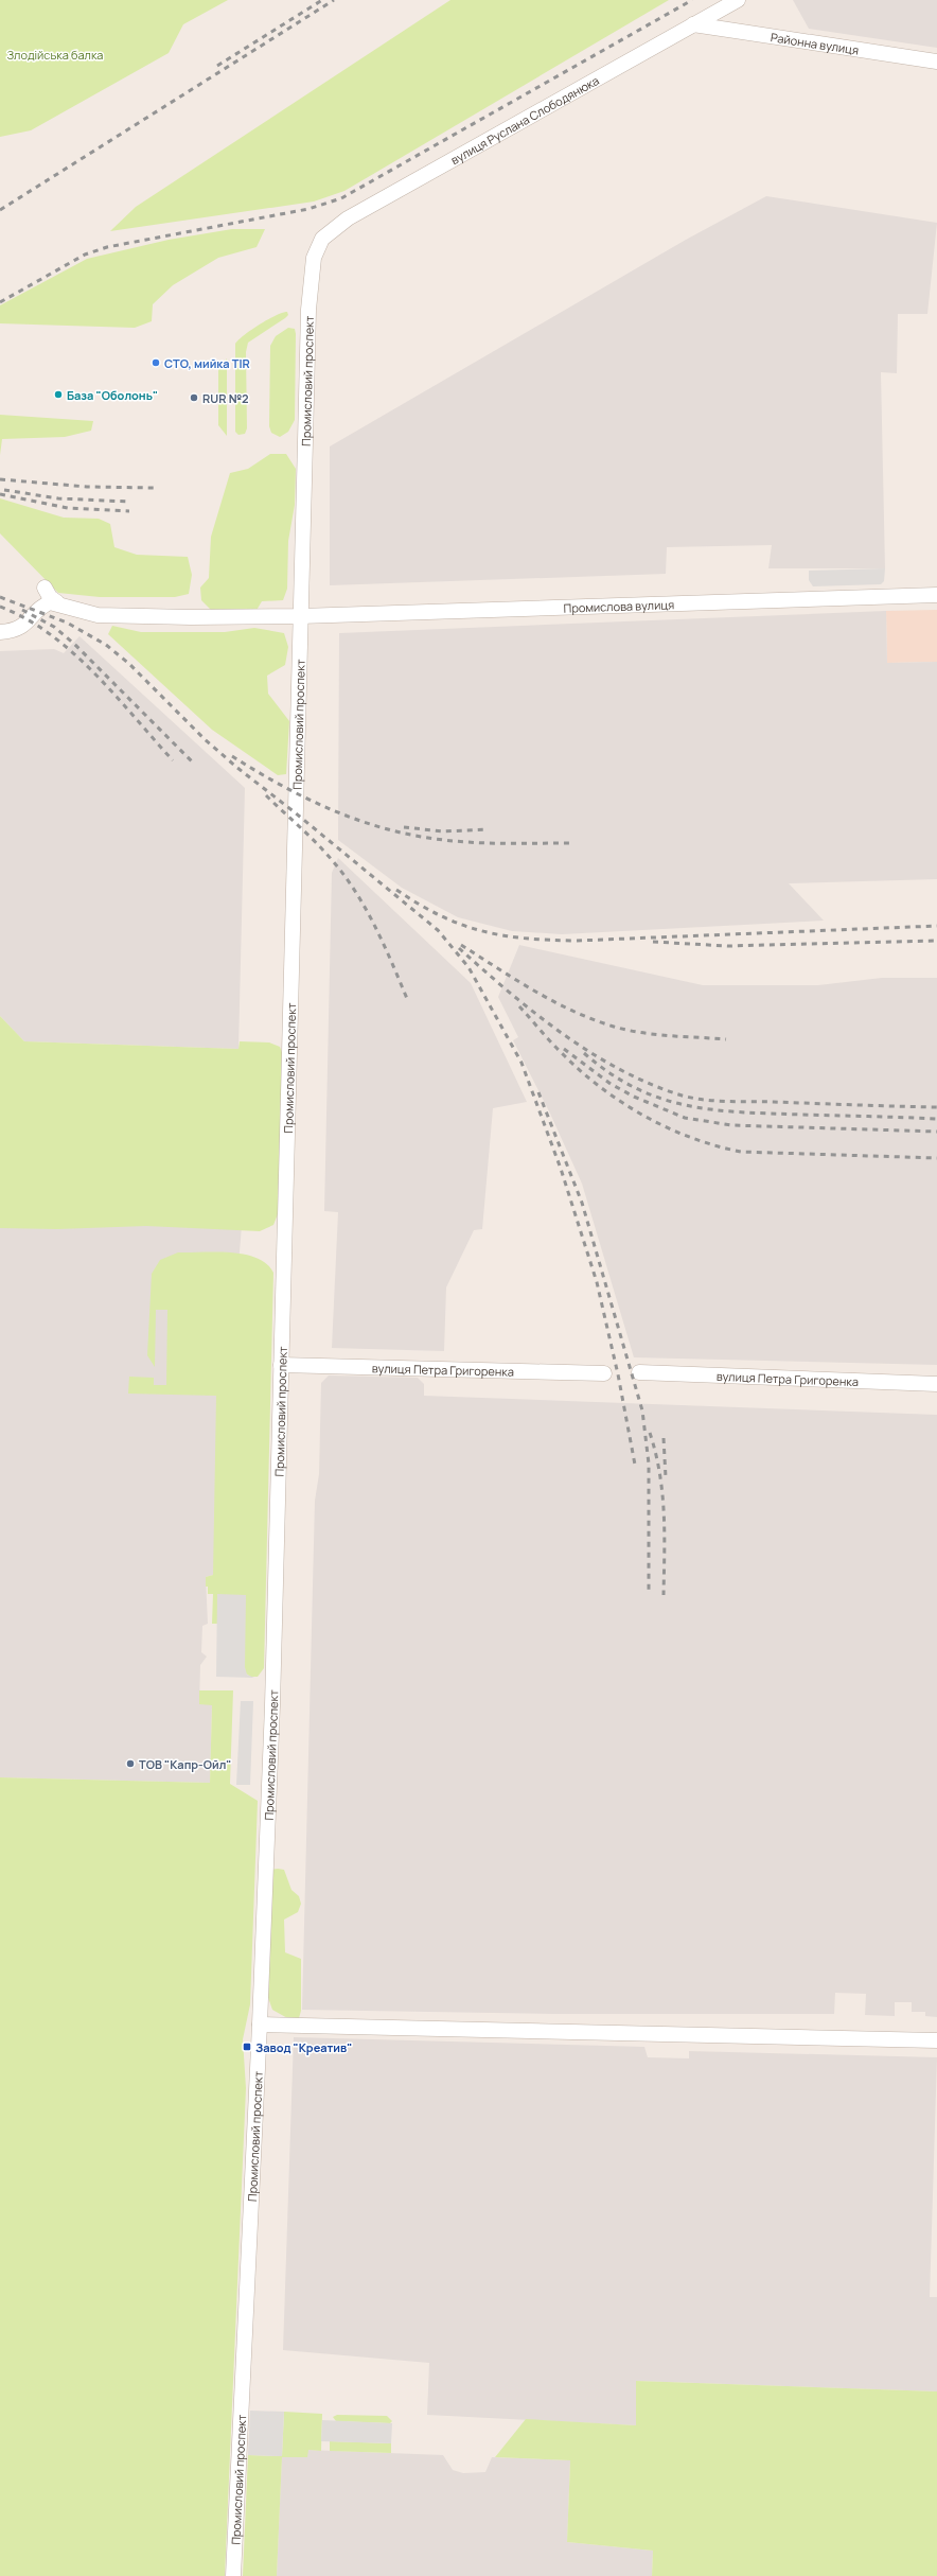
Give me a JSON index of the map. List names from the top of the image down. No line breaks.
{"streets":{"street":["Районна вулиця","вулиця Руслана Слободянюка","Промисловий проспект","Промислова вулиця","вулиця Петра Григоренка"]},"crossings":[["Районна вулиця","вулиця Руслана Слободянюка"],["вулиця Руслана Слободянюка","Промисловий проспект"],["Промисловий проспект","Промислова вулиця"],["Промисловий проспект","вулиця Петра Григоренка"]],"parks":["Злодійська балка"],"places":{"other":["СТО, мийка TIR","База \"Оболонь\"","RUR №2","ТОВ \"Капр-Ойл\""],"transit":["Завод \"Креатив\""]}}
